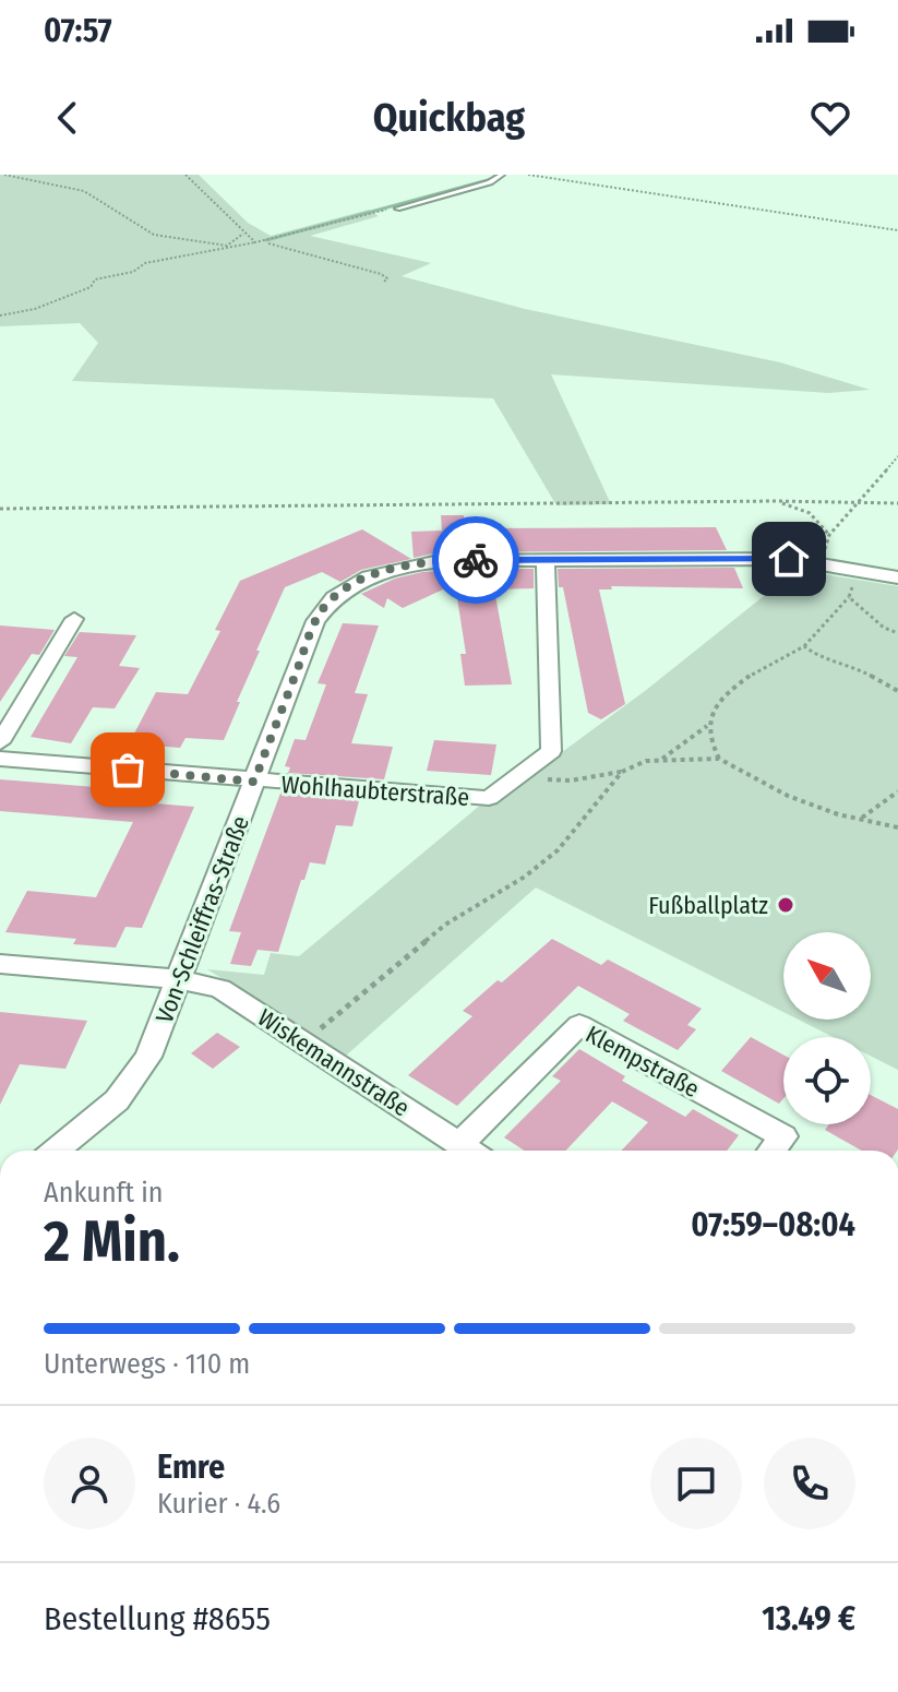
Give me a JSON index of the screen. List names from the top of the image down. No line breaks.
{"streets":{"street":["Wohlhaubterstraße","Von-Schleiffras-Straße","Klempstraße","Wiskemannstraße"]},"crossings":[["Wohlhaubterstraße","Von-Schleiffras-Straße"],["Von-Schleiffras-Straße","Wiskemannstraße"]],"places":["Fußballplatz"],"north":"top left","page":{"status":"07:57","header":"Quickbag","heading":["2 Min.","Ankunft in","07:59–08:04"],"panel":["Emre","Kurier · 4.6","Bestellung #8655","13.49 €"],"bar":"Unterwegs · 110 m"}}
